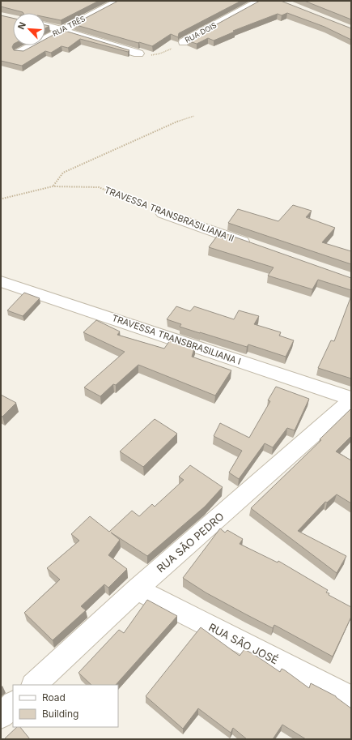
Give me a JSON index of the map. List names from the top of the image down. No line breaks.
{"streets":{"street":["RUA TRÊS","RUA DOIS","TRAVESSA TRANSBRASILIANA II","TRAVESSA TRANSBRASILIANA I","RUA SÃO PEDRO","RUA SÃO JOSÉ"]},"crossings":[["RUA SÃO PEDRO","RUA SÃO JOSÉ"]],"legend":["Road","Building"],"north":"top left"}
